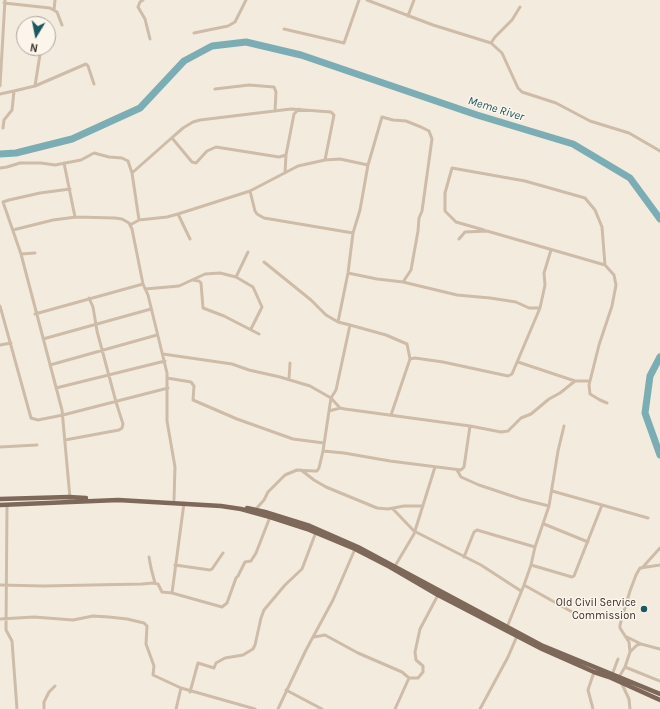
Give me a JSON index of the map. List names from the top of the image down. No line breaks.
{"water":["Meme River"],"places":["Old Civil Service Commission"],"north":"bottom"}
